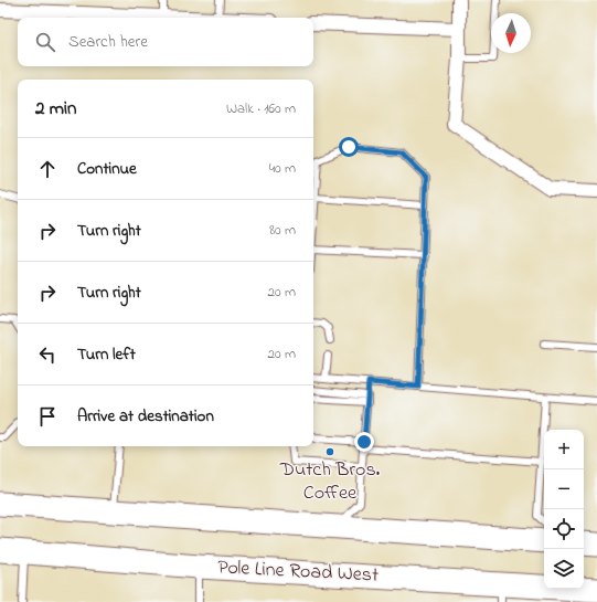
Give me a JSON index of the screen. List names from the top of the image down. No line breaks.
{"streets":{"highway":["Pole Line Road West"]},"places":["Dutch Bros. Coffee"],"north":"bottom","page":{"search":"Search here","heading":["2 min","Walk · 160 m"],"list":[["Continue","40 m"],["Turn right","80 m"],["Turn right","20 m"],["Turn left","20 m"],"Arrive at destination"],"map_buttons":["+","−"]}}
